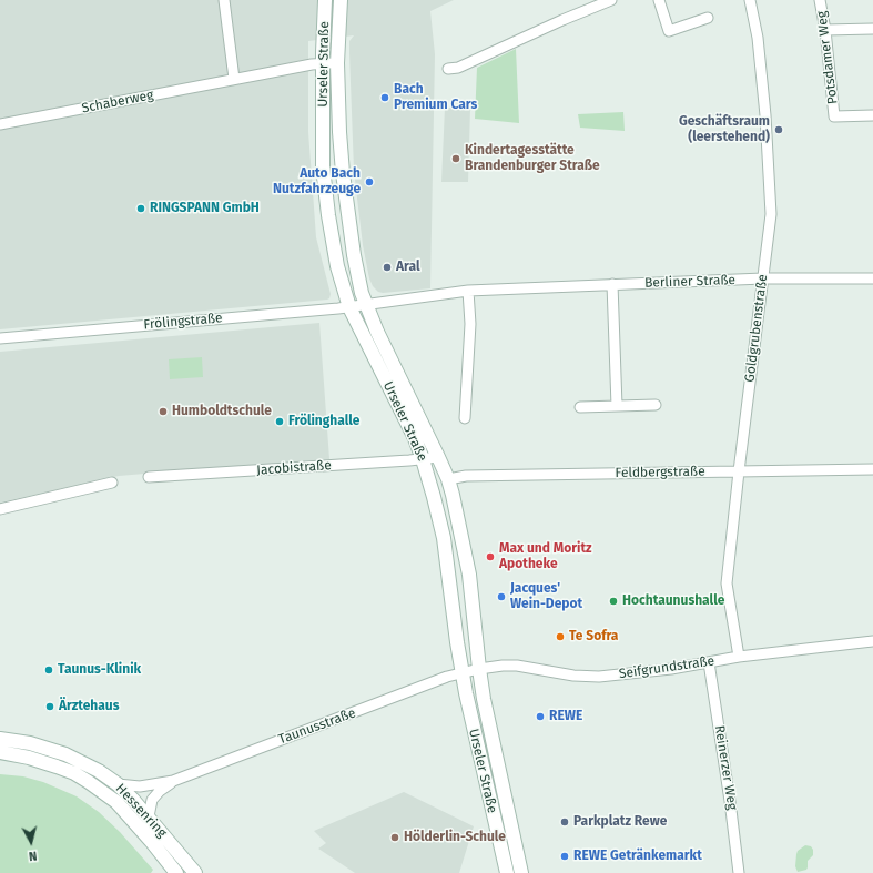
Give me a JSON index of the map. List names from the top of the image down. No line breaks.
{"streets":{"street":["Potsdamer Weg","Urseler Straße","Schaberweg","Berliner Straße","Frölingstraße","Goldgrubenstraße","Jacobistraße","Feldbergstraße","Seifgrundstraße","Taunusstraße","Reinerzer Weg","Hessenring"]},"crossings":[["Urseler Straße","Schaberweg"],["Urseler Straße","Berliner Straße"],["Urseler Straße","Frölingstraße"],["Urseler Straße","Jacobistraße"],["Urseler Straße","Feldbergstraße"],["Urseler Straße","Seifgrundstraße"],["Urseler Straße","Taunusstraße"],["Berliner Straße","Frölingstraße"],["Berliner Straße","Goldgrubenstraße"],["Goldgrubenstraße","Feldbergstraße"],["Goldgrubenstraße","Seifgrundstraße"],["Seifgrundstraße","Taunusstraße"],["Seifgrundstraße","Reinerzer Weg"],["Taunusstraße","Hessenring"]],"places":["Bach Premium Cars","Geschäftsraum (leerstehend)","Kindertagesstätte Brandenburger Straße","Auto Bach Nutzfahrzeuge","RINGSPANN GmbH","Aral","Humboldtschule","Frölinghalle","Max und Moritz Apotheke","Jacques' Wein-Depot","Hochtaunushalle","Te Sofra","Taunus-Klinik","Ärztehaus","REWE","Parkplatz Rewe","Hölderlin-Schule","REWE Getränkemarkt"],"north":"bottom"}
